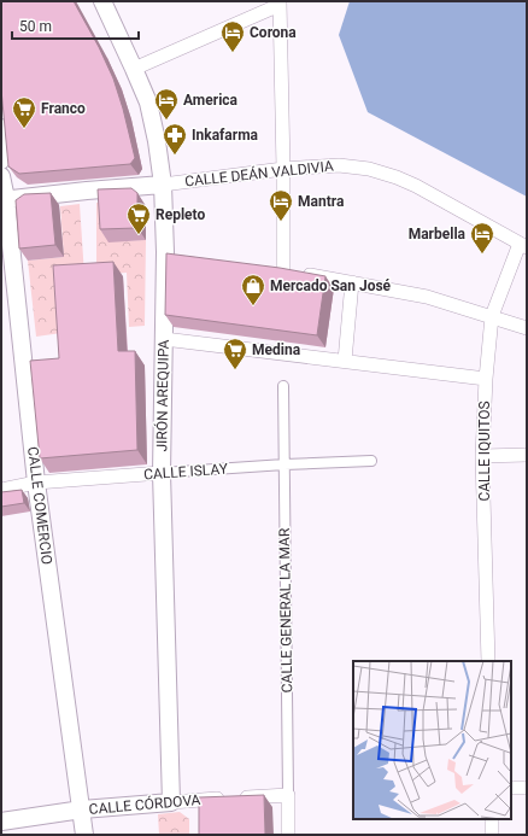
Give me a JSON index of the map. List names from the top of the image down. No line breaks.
{"streets":{"street":["CALLE DEÁN VALDIVIA","JIRÓN AREQUIPA","CALLE IQUITOS","CALLE ISLAY","CALLE COMERCIO","CALLE GENERAL LA MAR","CALLE CÓRDOVA"]},"crossings":[["CALLE DEÁN VALDIVIA","JIRÓN AREQUIPA"],["CALLE DEÁN VALDIVIA","CALLE IQUITOS"],["CALLE DEÁN VALDIVIA","CALLE COMERCIO"],["JIRÓN AREQUIPA","CALLE ISLAY"],["JIRÓN AREQUIPA","CALLE CÓRDOVA"],["CALLE ISLAY","CALLE COMERCIO"],["CALLE ISLAY","CALLE GENERAL LA MAR"],["CALLE COMERCIO","CALLE CÓRDOVA"],["CALLE GENERAL LA MAR","CALLE CÓRDOVA"]],"places":{"hotel":["Corona","America","Mantra","Marbella"],"supermarket":["Franco","Repleto","Medina"],"pharmacy":["Inkafarma"],"shop":["Mercado San José"]},"scale_bar":"50 m"}
